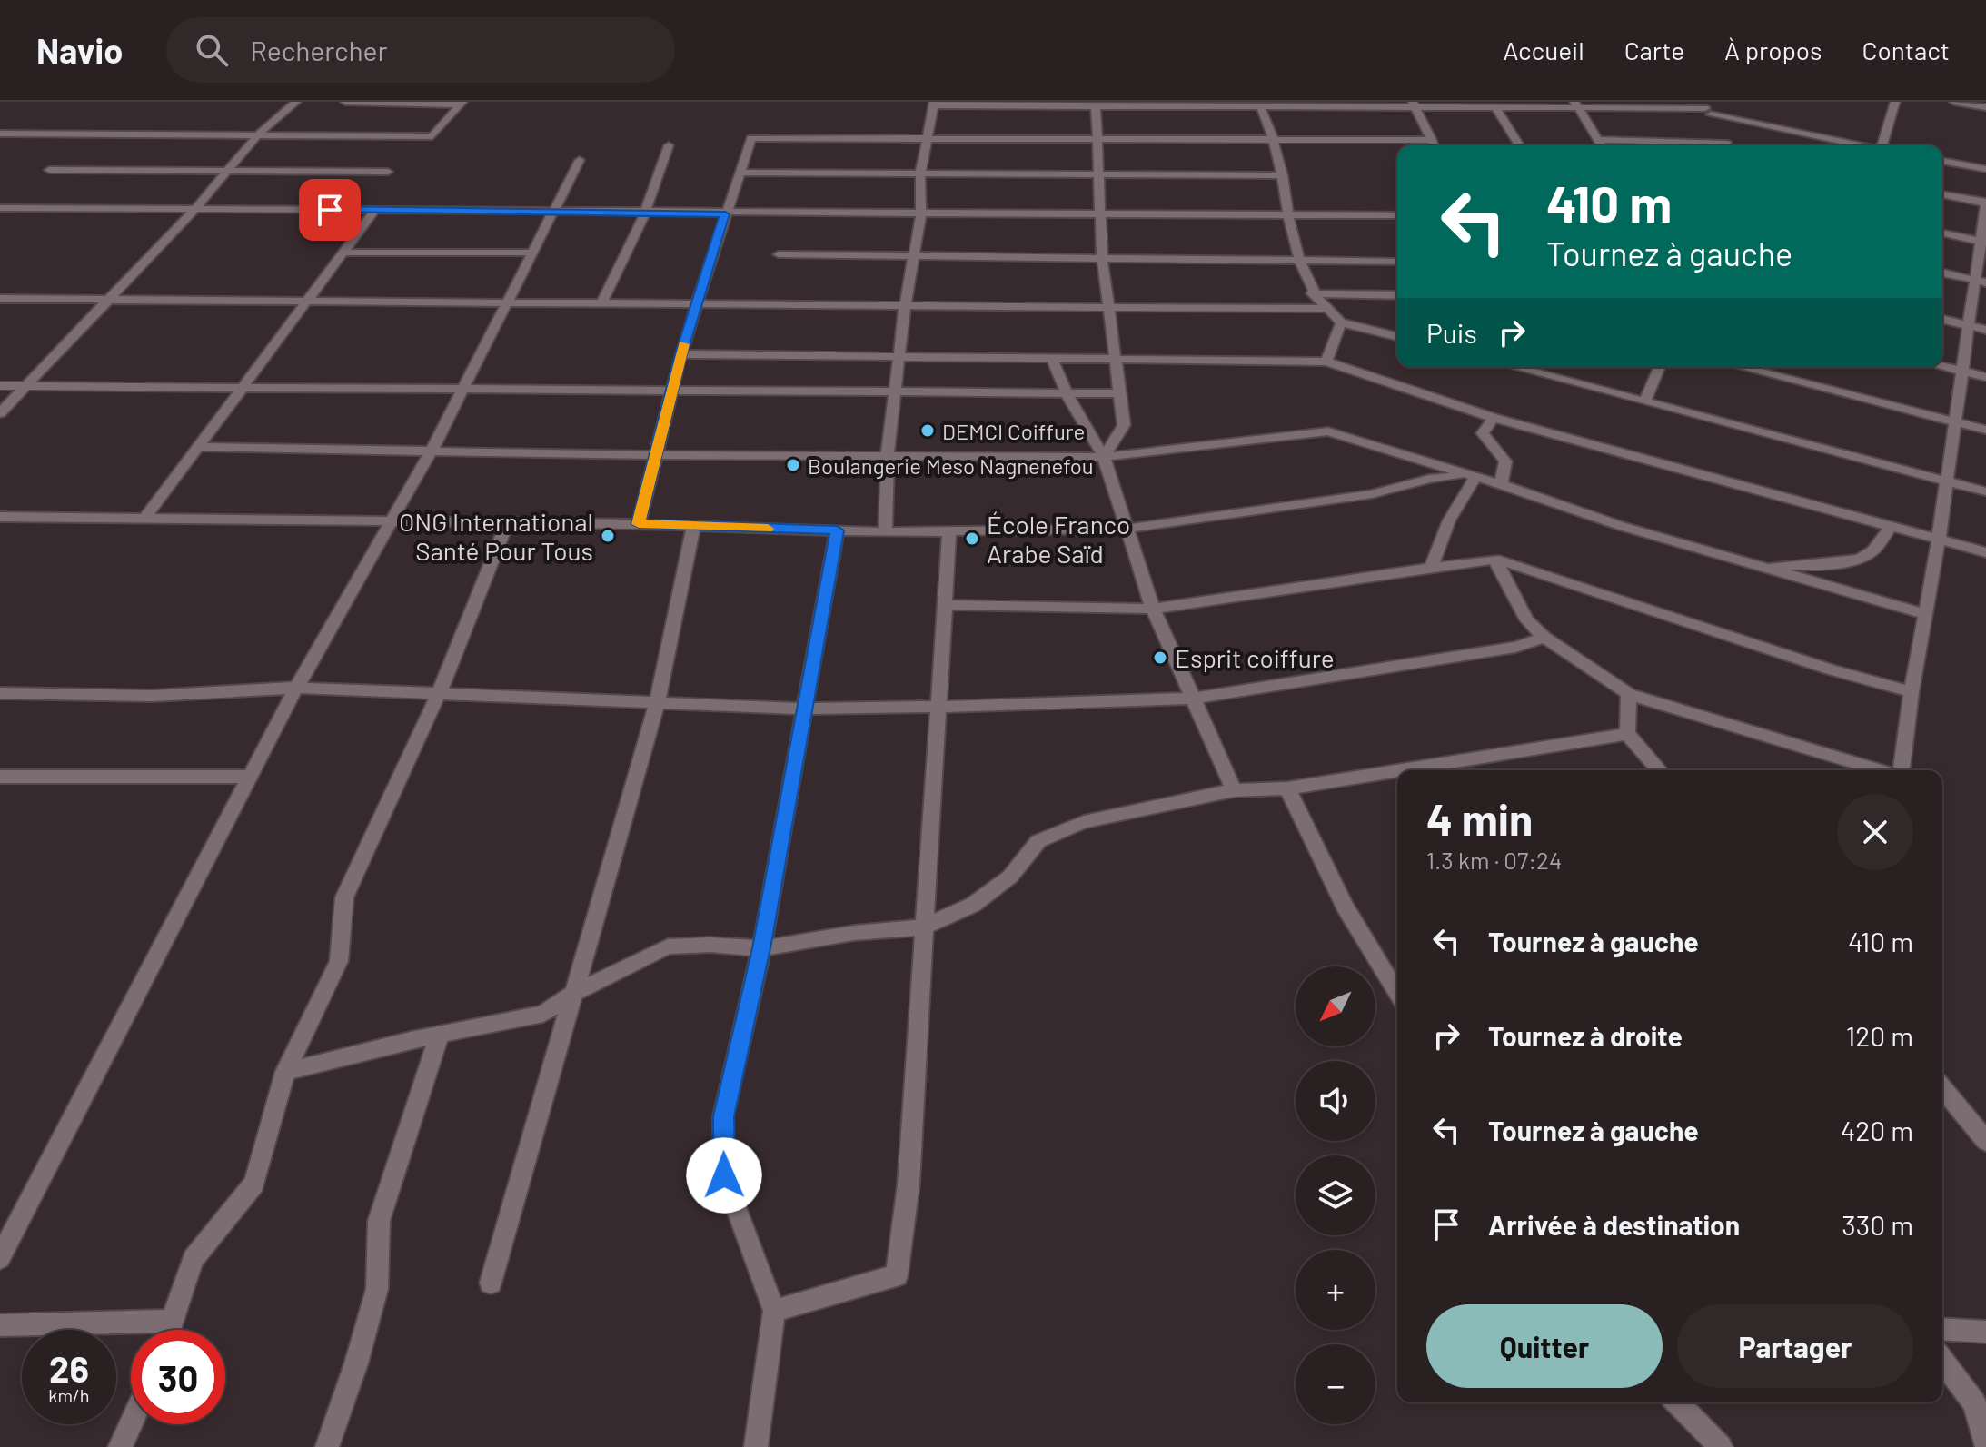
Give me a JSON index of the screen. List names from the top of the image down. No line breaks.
{"places":["DEMCI Coiffure","Boulangerie Meso Nagnenefou","ONG International Santé Pour Tous","École Franco Arabe Saïd","Esprit coiffure"],"north":"bottom left","page":{"header":"Navio","search":"Rechercher","nav":["Accueil","Carte","À propos","Contact"],"turn":["410 m","Tournez à gauche"],"then":"Puis","heading":["4 min","1.3 km · 07:24"],"list":[{"name":"Tournez à gauche","value":"410 m"},{"name":"Tournez à droite","value":"120 m"},{"name":"Tournez à gauche","value":"420 m"},{"name":"Arrivée à destination","value":"330 m"}],"map_buttons":["+","−"],"buttons":["Quitter","Partager"],"speed":"26 km/h","limit":"30"}}
